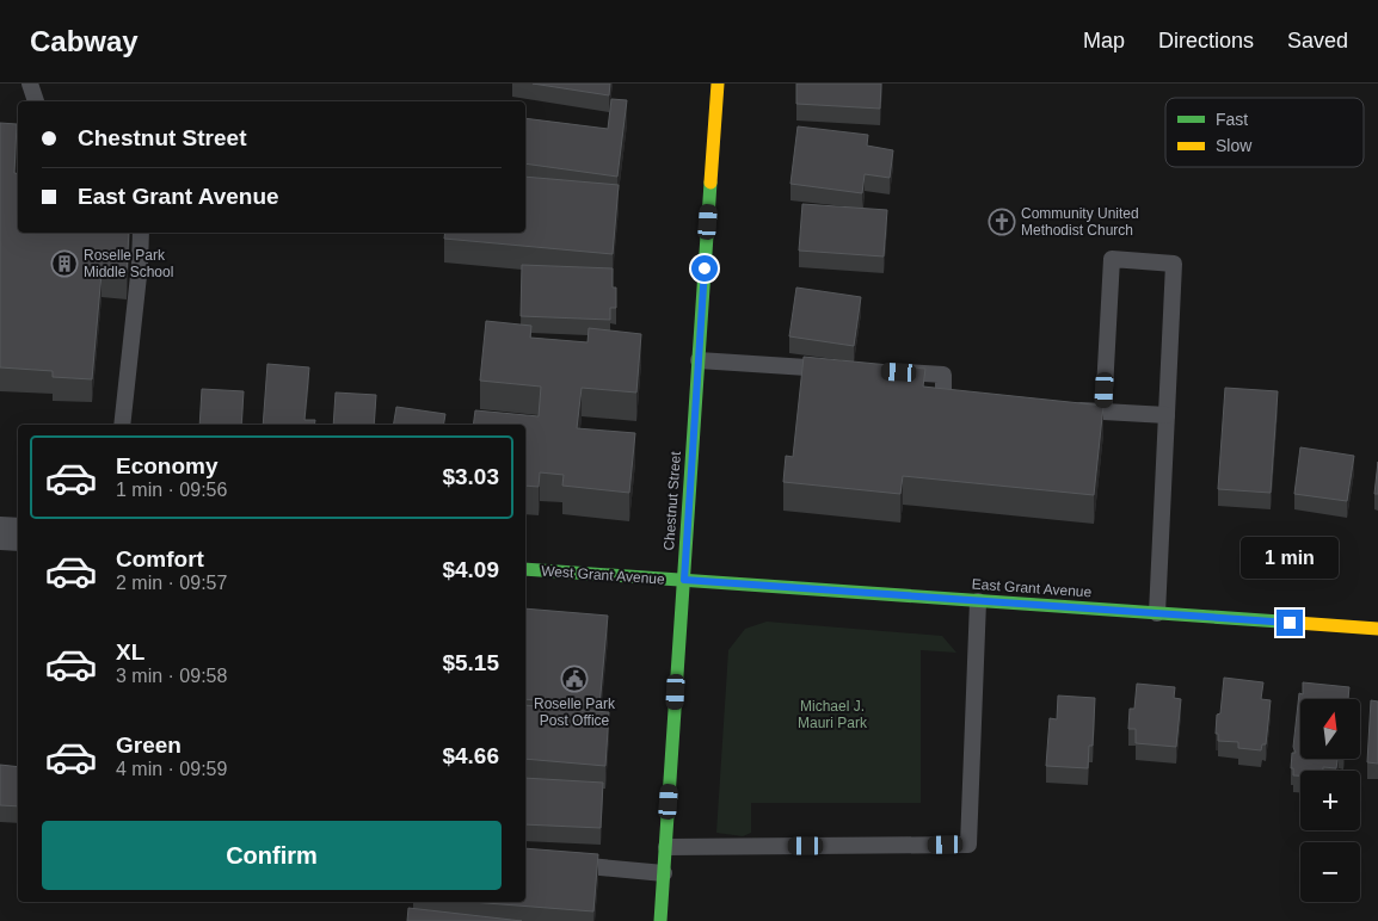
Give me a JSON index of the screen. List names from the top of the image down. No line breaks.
{"streets":{"street":["Chestnut Street","West Grant Avenue","East Grant Avenue"]},"crossings":[["Chestnut Street","West Grant Avenue"],["Chestnut Street","East Grant Avenue"],["West Grant Avenue","East Grant Avenue"]],"parks":["Michael J. Mauri Park"],"places":{"church":["Community United Methodist Church"],"building":["Roselle Park Middle School"],"public building":["Roselle Park Post Office"]},"legend":["Fast","Slow"],"north":"top","page":{"header":"Cabway","nav":["Map","Directions","Saved"],"banner":["Chestnut Street","East Grant Avenue"],"list":[{"name":"Economy","note":"1 min · 09:56","value":"$3.03"},{"name":"Comfort","note":"2 min · 09:57","value":"$4.09"},{"name":"XL","note":"3 min · 09:58","value":"$5.15"},{"name":"Green","note":"4 min · 09:59","value":"$4.66"}],"bubble":"1 min","map_buttons":["+","−"],"buttons":"Confirm"}}
